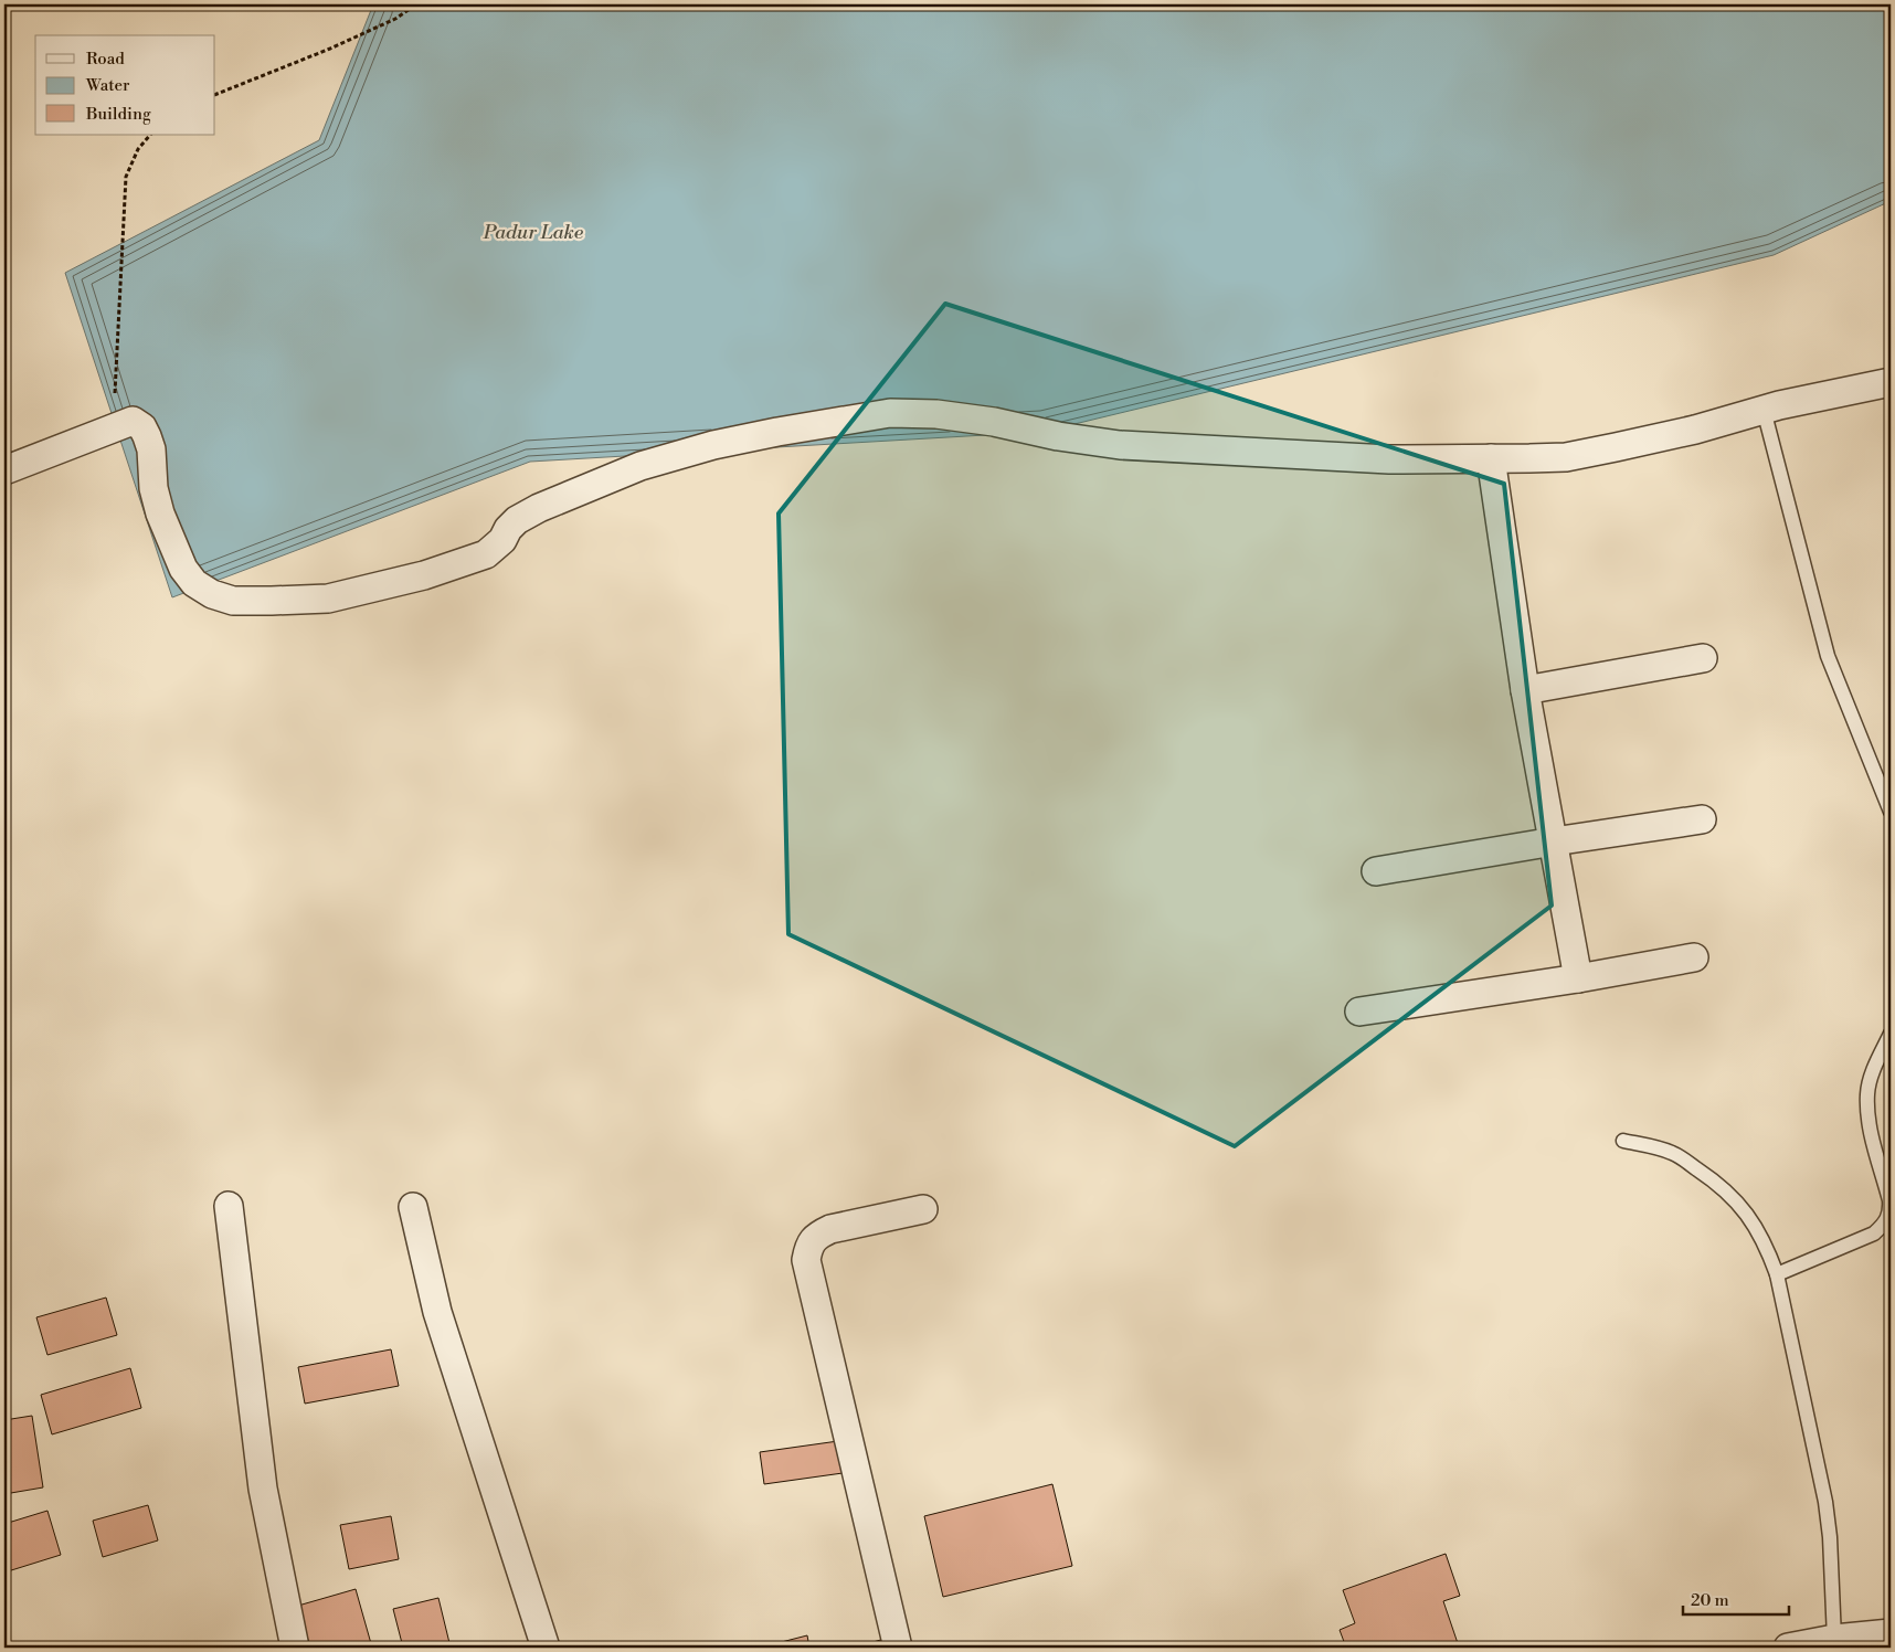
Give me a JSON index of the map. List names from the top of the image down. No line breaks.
{"water":["Padur Lake"],"legend":["Road","Water","Building"],"scale_bar":"20 m"}
